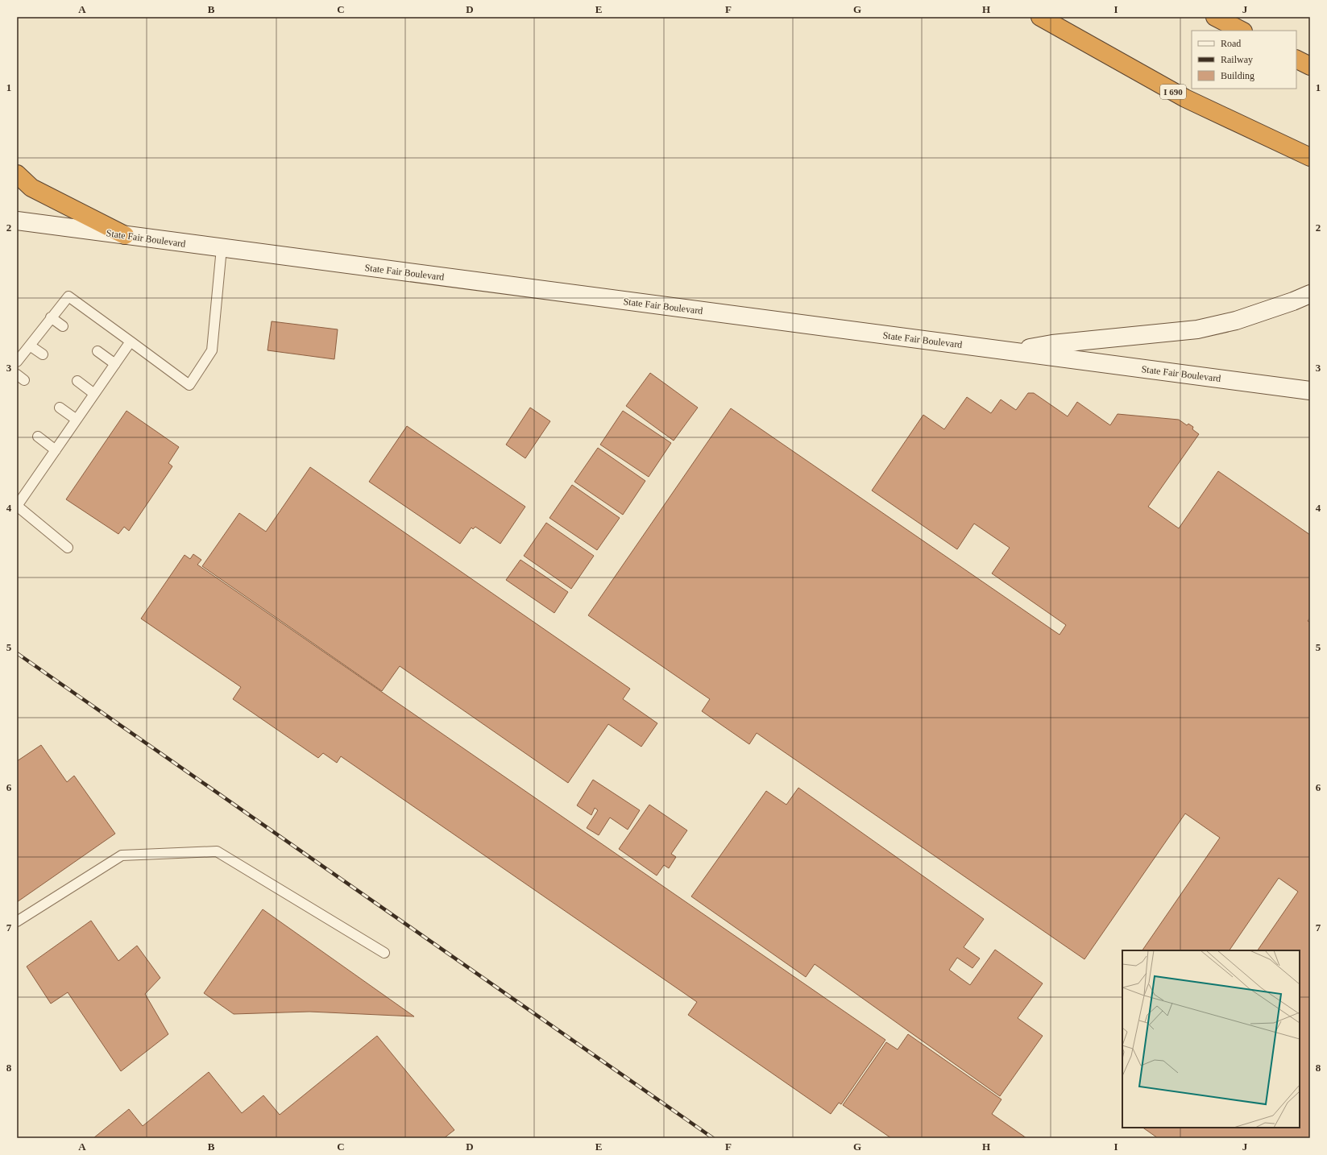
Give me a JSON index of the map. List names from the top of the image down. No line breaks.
{"streets":{"highway":["I 690"],"main road":["State Fair Boulevard"]},"legend":["Road","Railway","Building"],"grid":{"columns":["A","B","C","D","E","F","G","H","I","J"],"rows":["1","2","3","4","5","6","7","8"]}}
